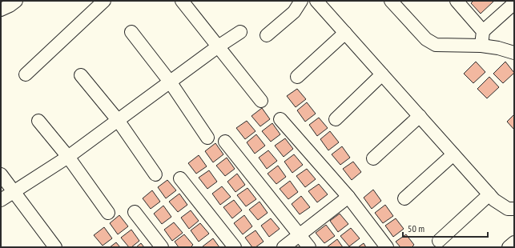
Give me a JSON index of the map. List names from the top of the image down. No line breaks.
{"scale_bar":"50 m"}
